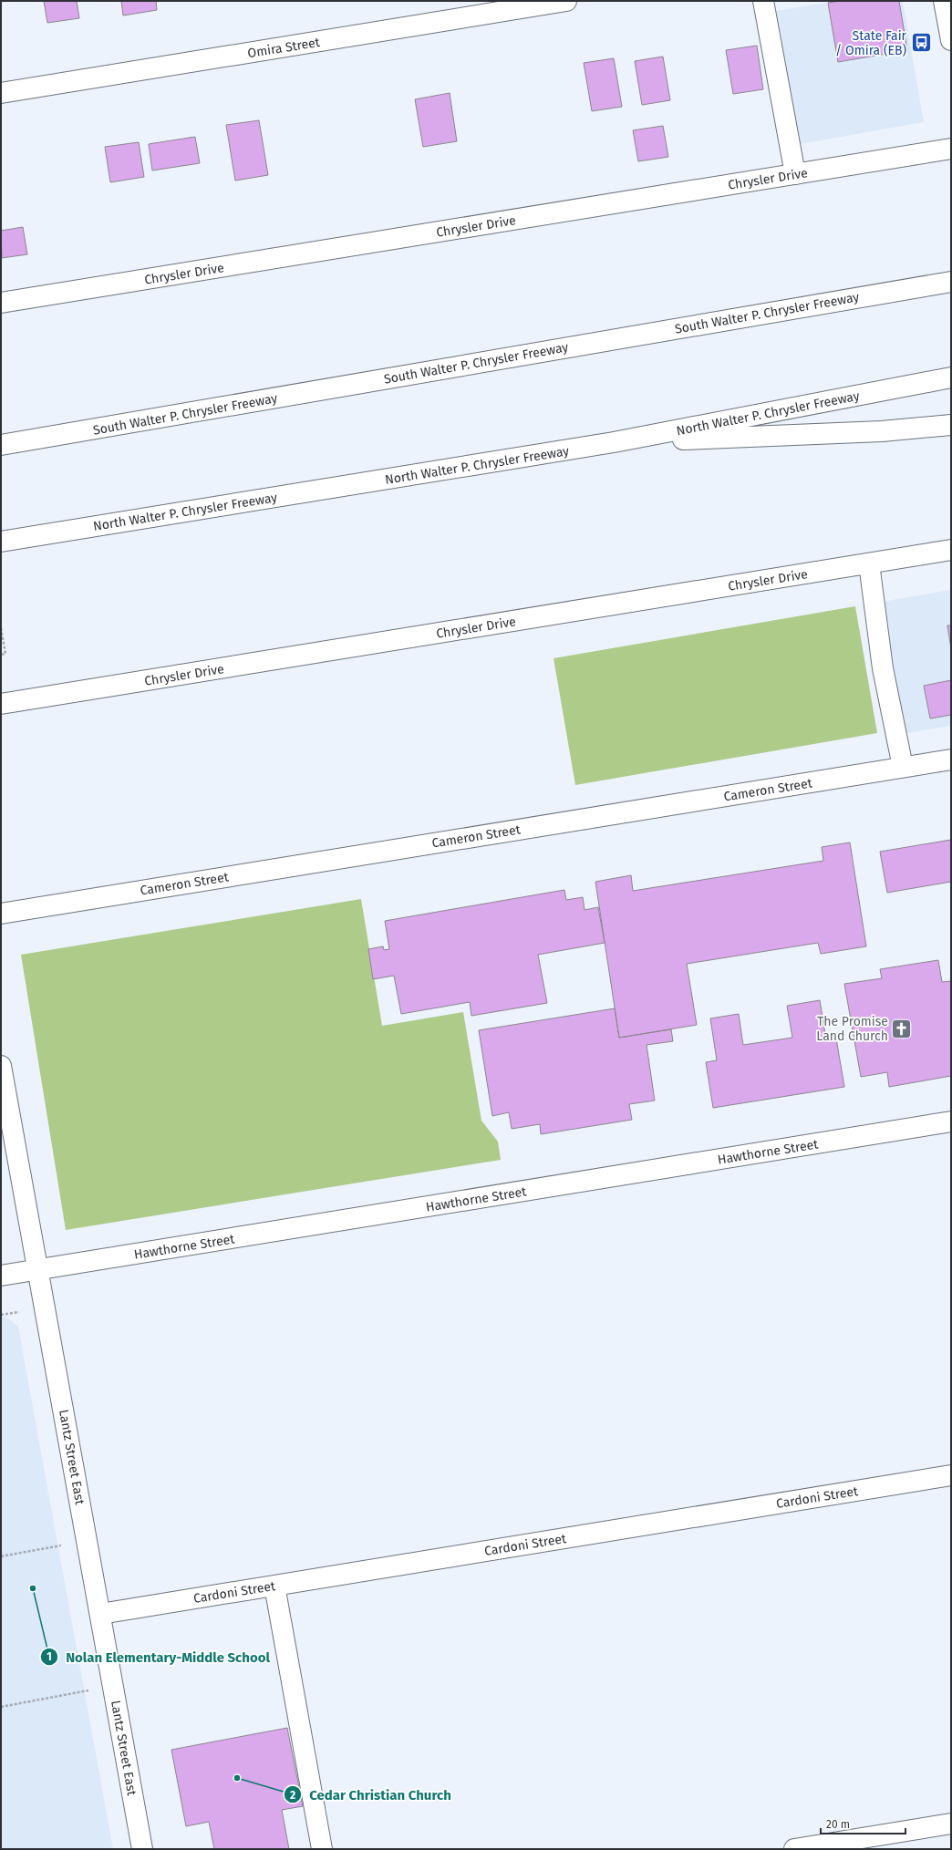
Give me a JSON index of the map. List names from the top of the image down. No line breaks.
{"streets":{"main road":["Omira Street","Chrysler Drive","South Walter P. Chrysler Freeway","North Walter P. Chrysler Freeway","Cameron Street","Hawthorne Street","Lantz Street East","Cardoni Street"]},"crossings":[["Hawthorne Street","Lantz Street East"],["Lantz Street East","Cardoni Street"]],"places":{"bus stop":["State Fair / Omira (EB)"],"church":["The Promise Land Church"],"other":["Nolan Elementary-Middle School","Cedar Christian Church"]},"scale_bar":"20 m"}
